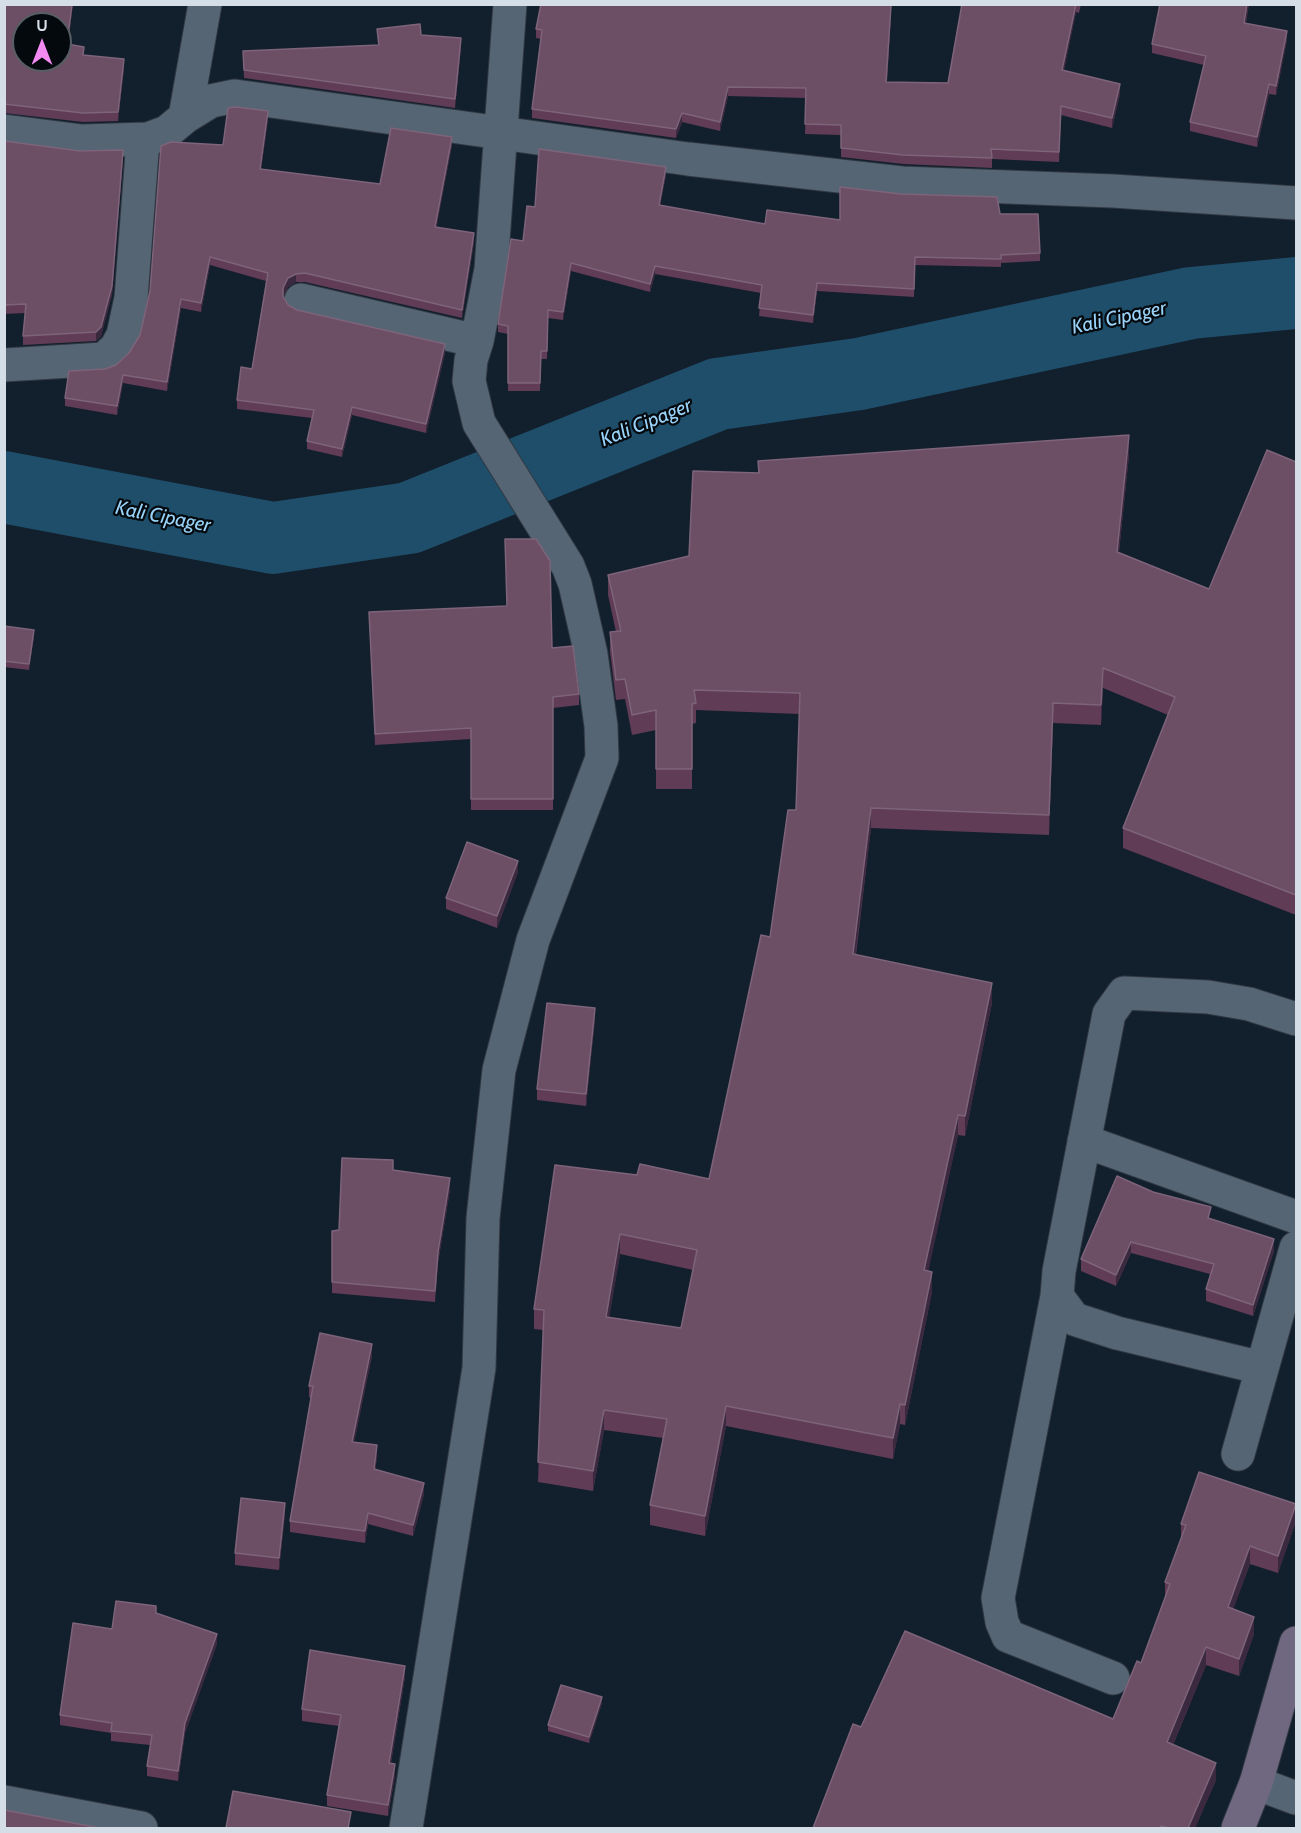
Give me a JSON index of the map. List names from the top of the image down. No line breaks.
{"water":["Kali Cipager"],"north":"top"}
